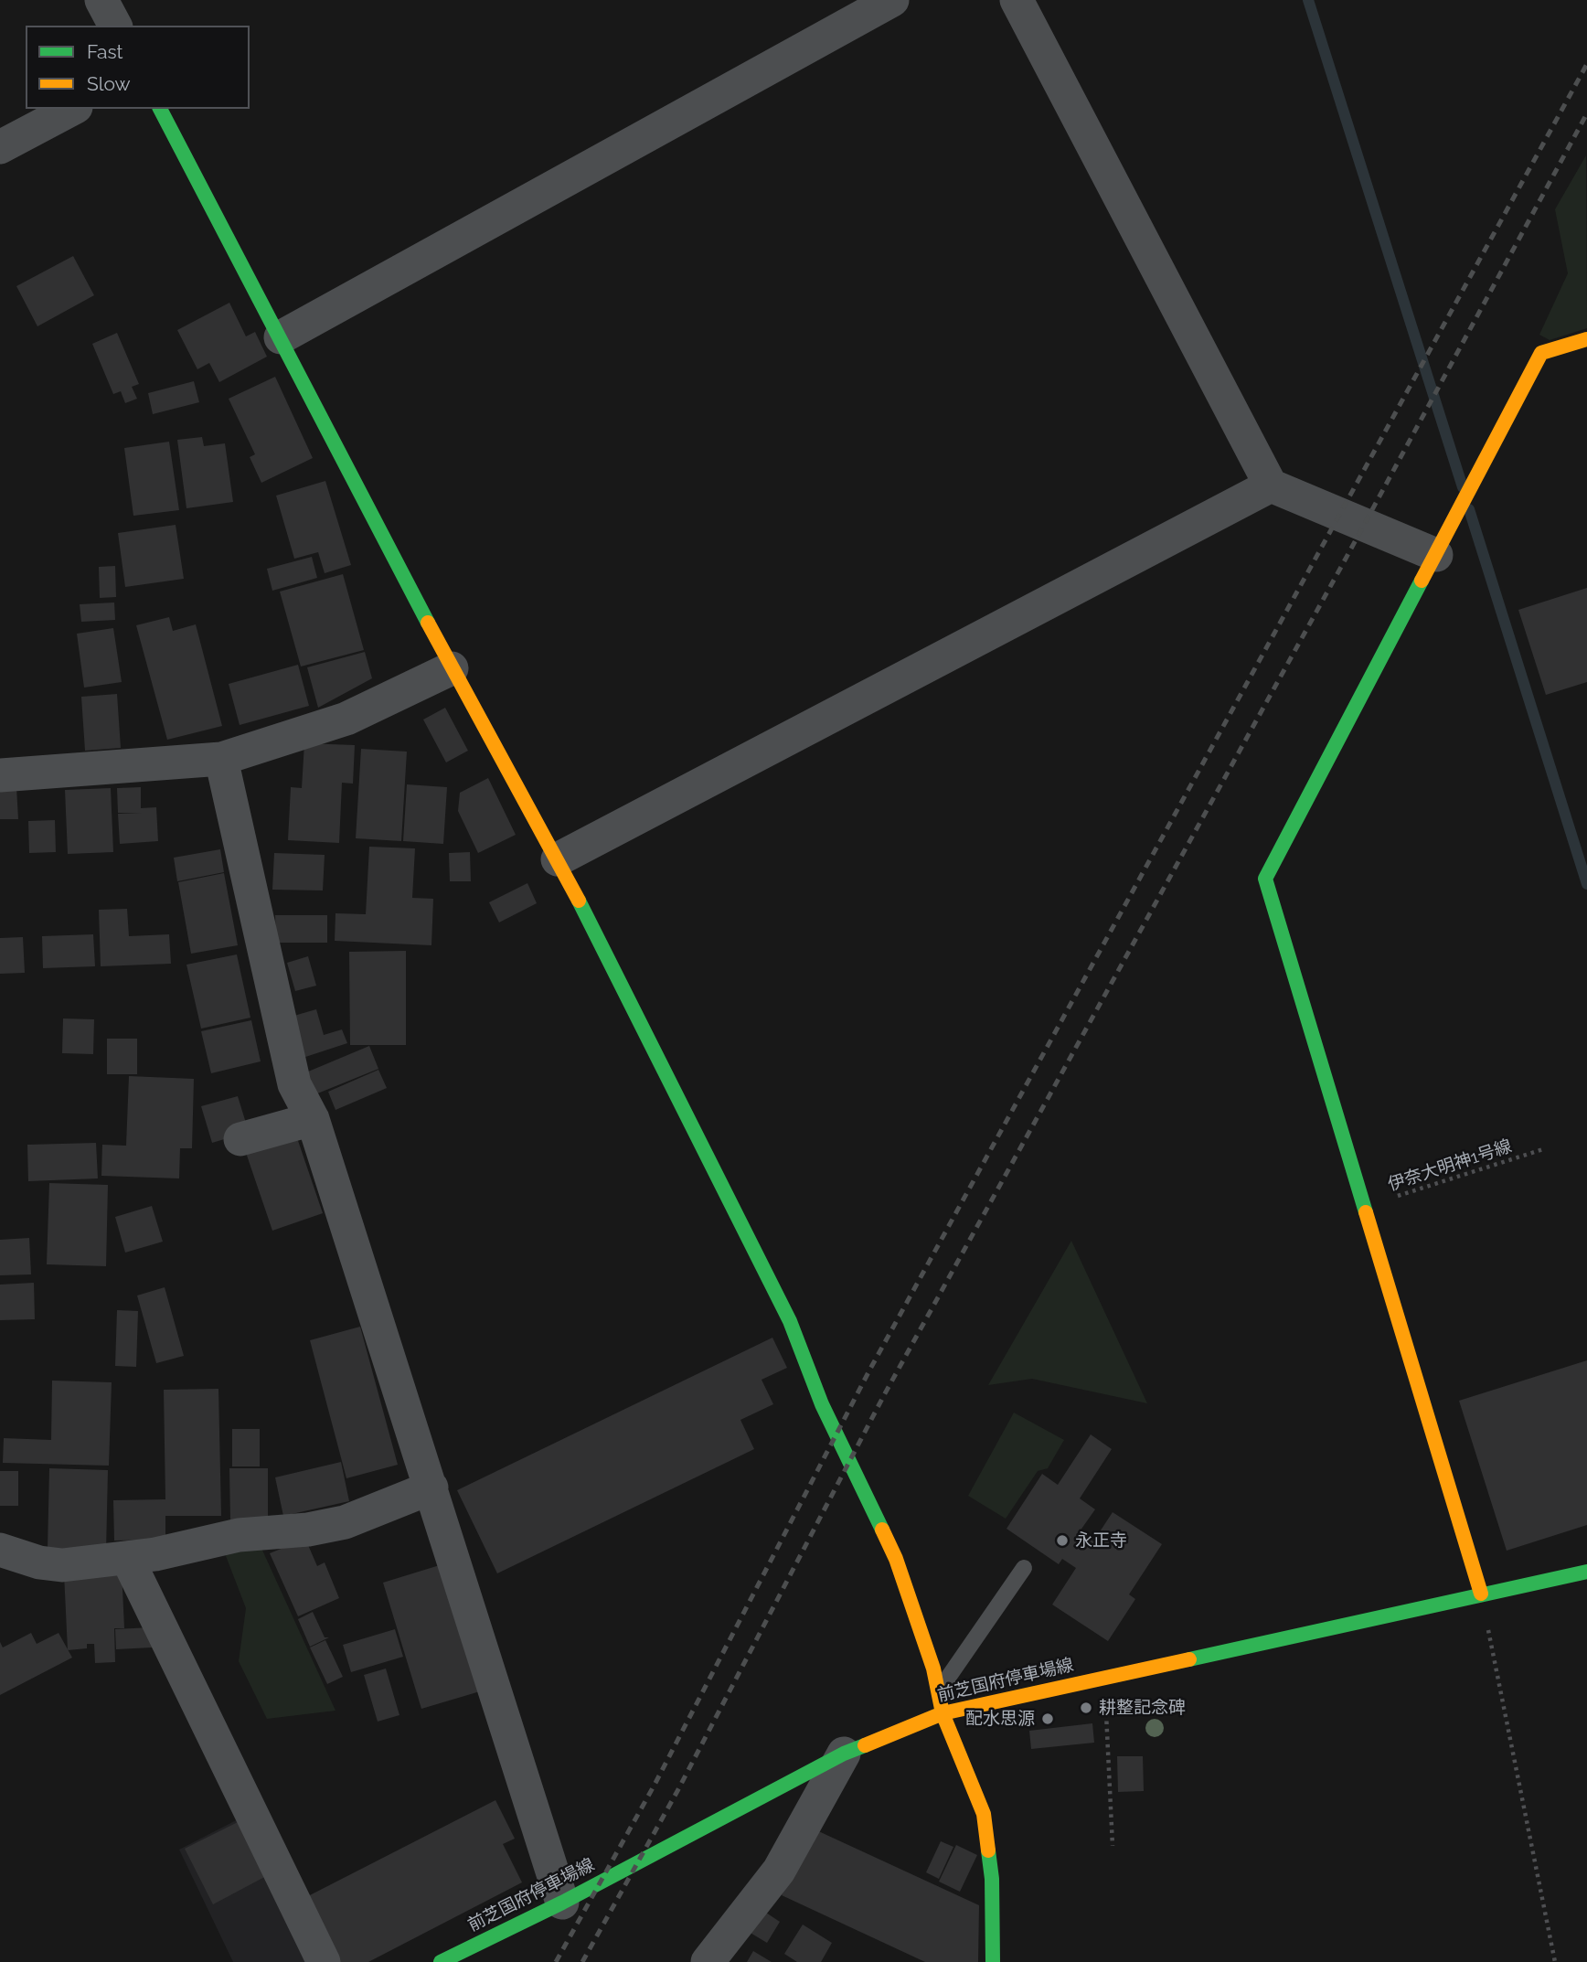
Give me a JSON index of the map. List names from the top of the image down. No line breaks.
{"streets":{"street":["前芝国府停車場線"],"path":["伊奈大明神1号線"]},"places":["永正寺","耕整記念碑","配水思源"],"legend":["Fast","Slow"]}
